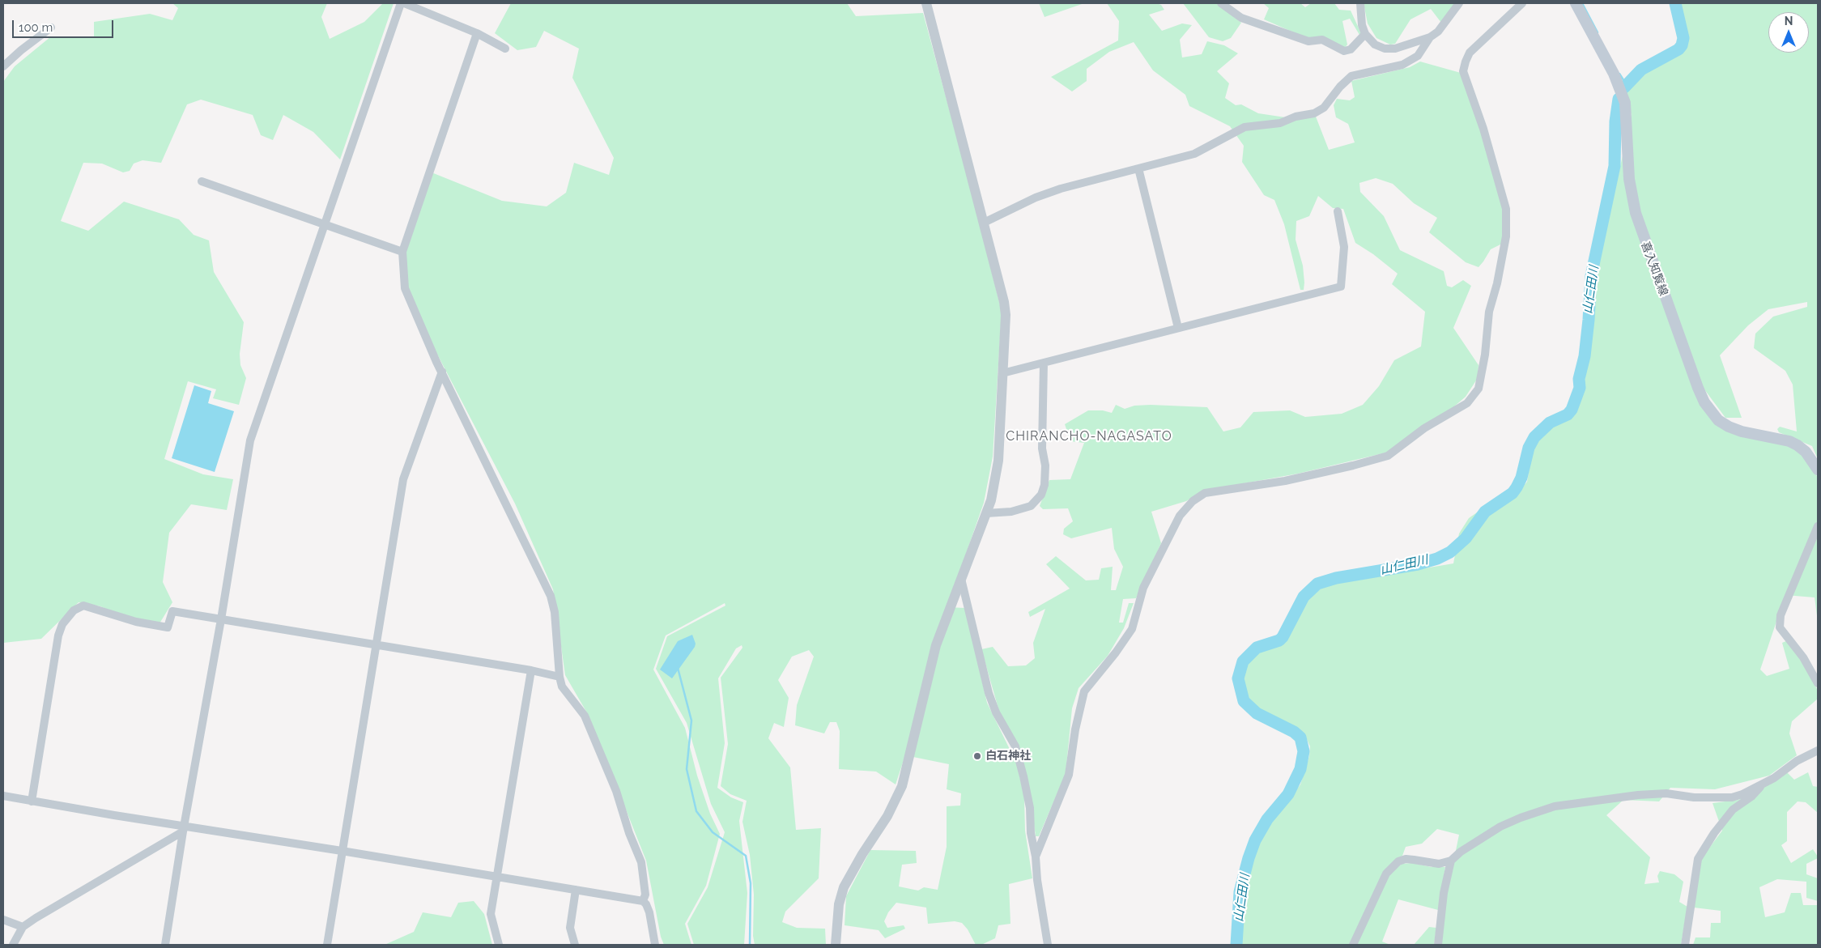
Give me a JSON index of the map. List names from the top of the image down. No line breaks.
{"streets":{"main road":["喜入知覧線"]},"districts":["CHIRANCHO-NAGASATO"],"water":["山仁田川"],"places":["白石神社"],"scale_bar":"100 m","north":"top"}
